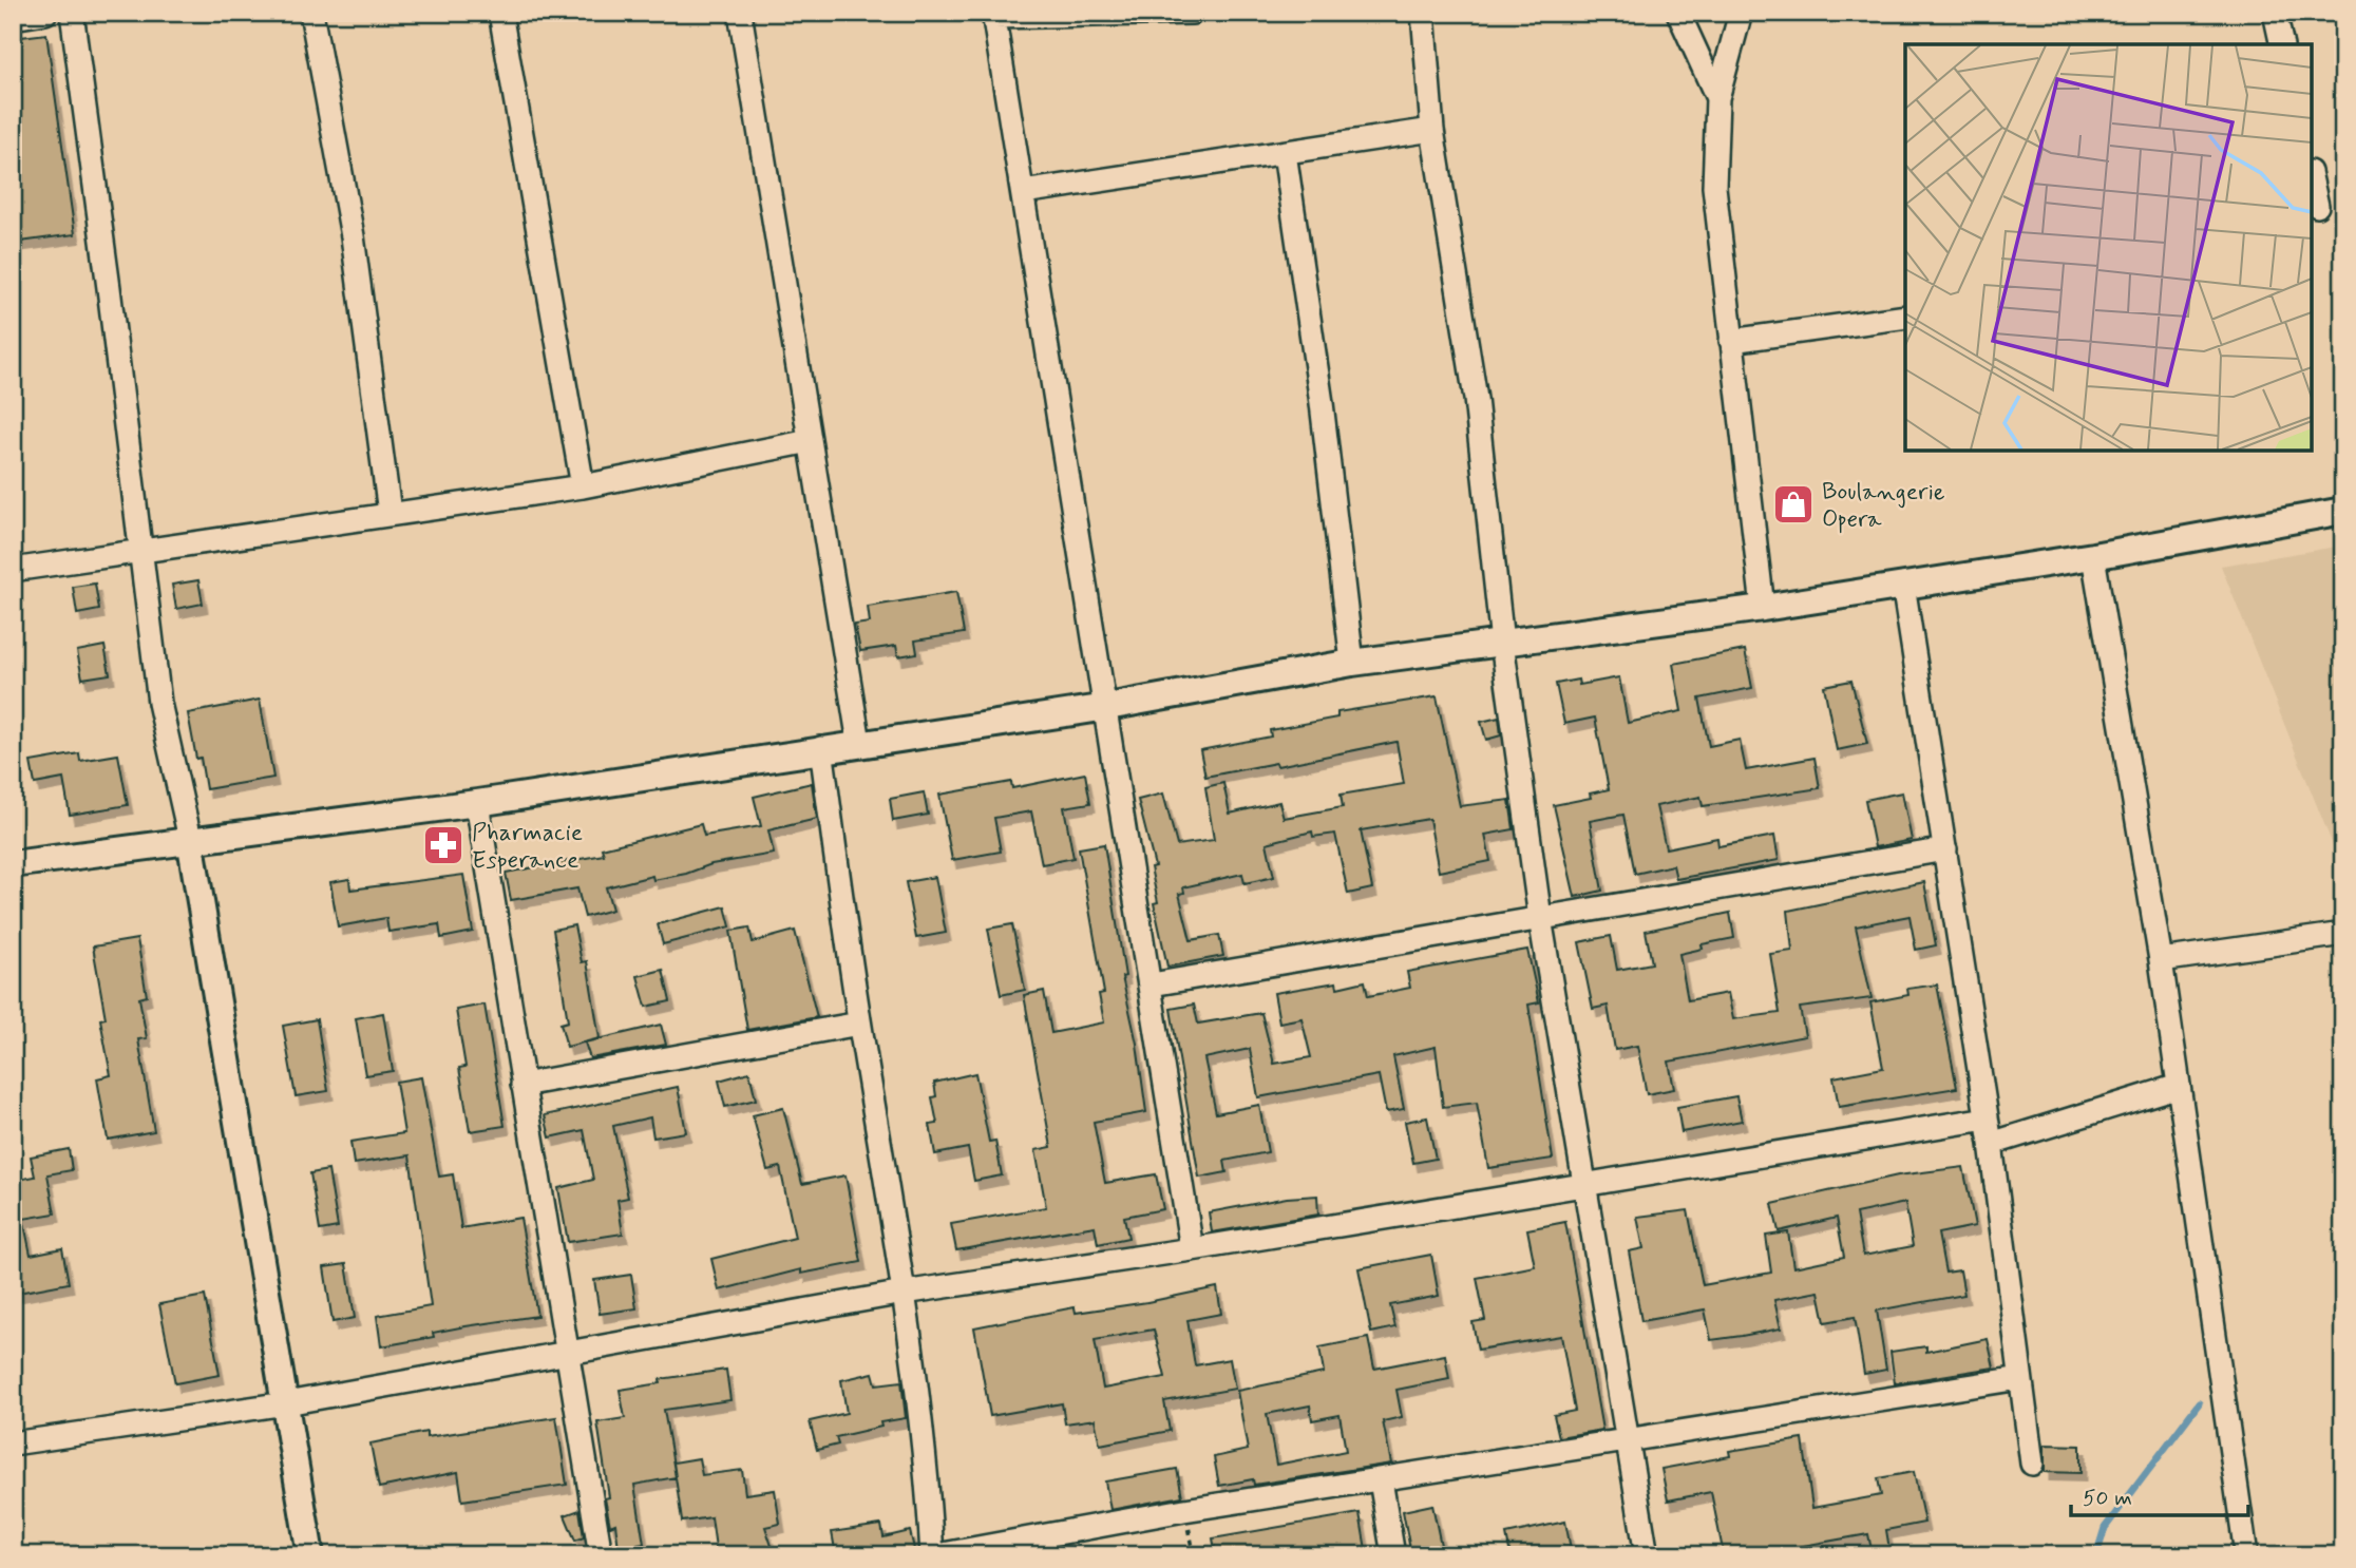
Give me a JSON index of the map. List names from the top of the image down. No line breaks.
{"places":{"shop":["Boulangerie Opera"],"pharmacy":["Pharmacie Esperance"]},"scale_bar":"50 m"}
